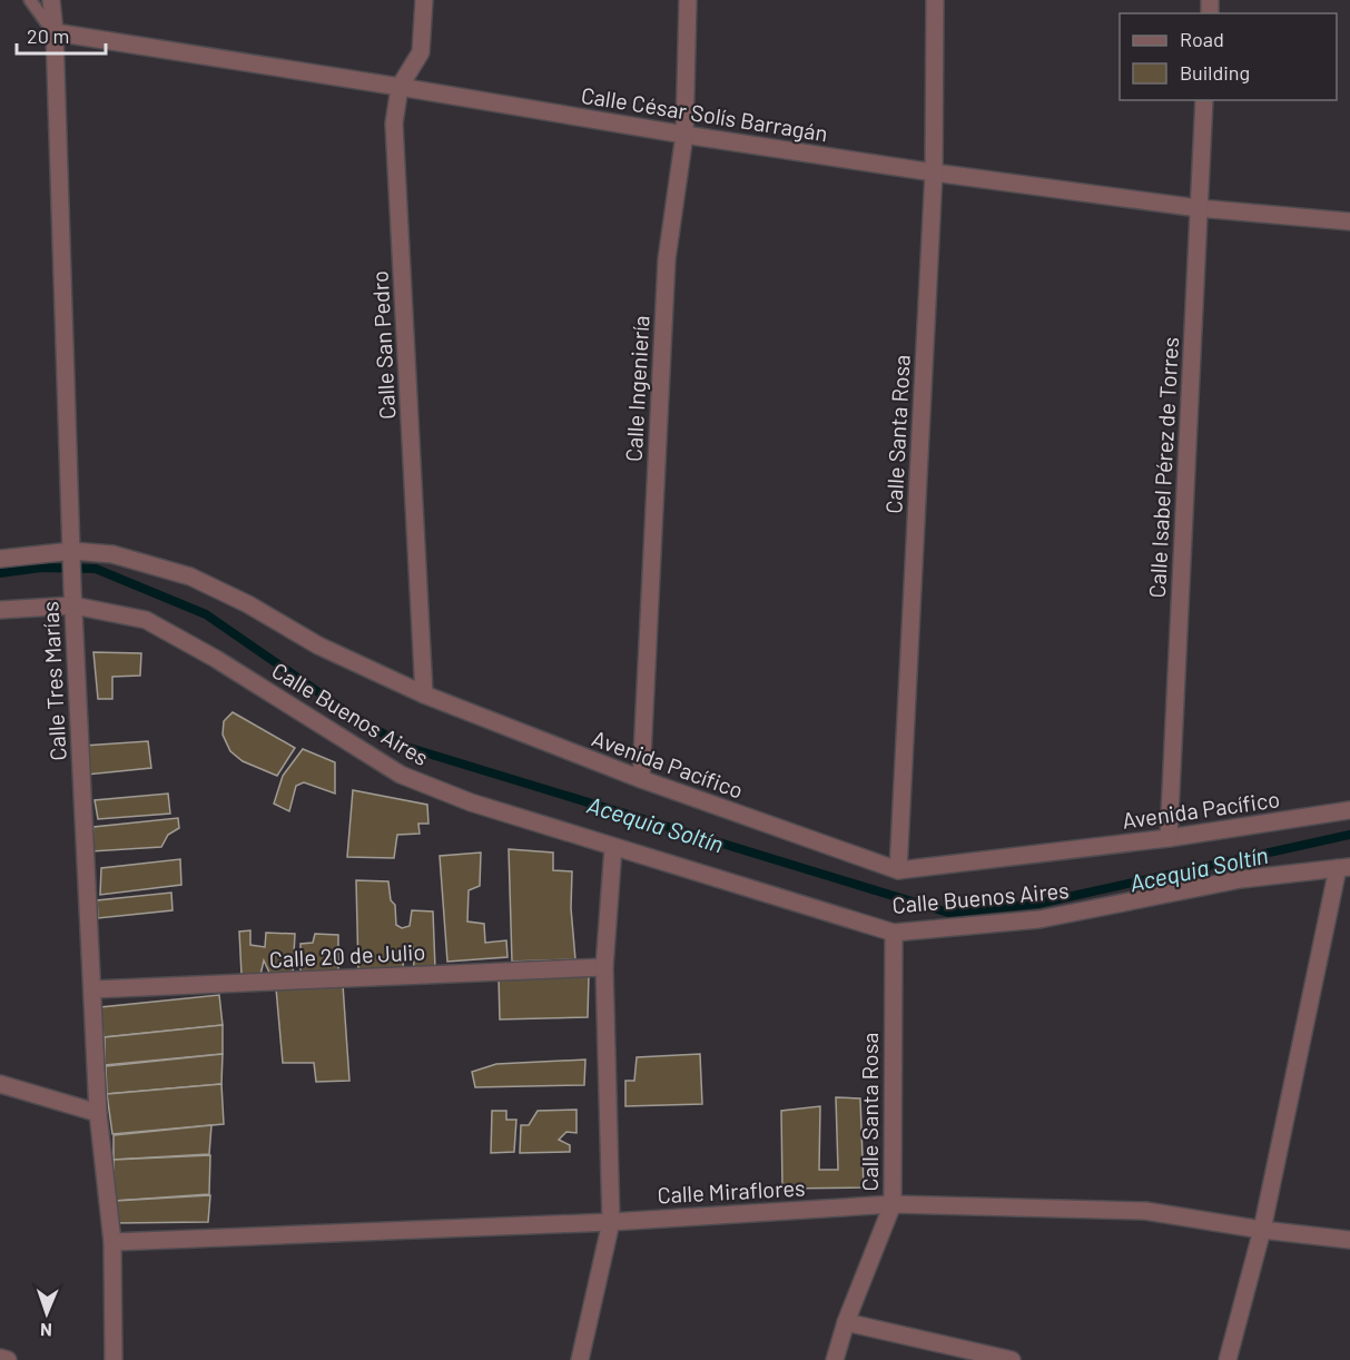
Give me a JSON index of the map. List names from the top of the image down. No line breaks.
{"streets":{"street":["Calle César Solís Barragán","Calle San Pedro","Calle Ingeniería","Calle Santa Rosa","Calle Isabel Pérez de Torres","Calle Tres Marías","Calle Buenos Aires","Avenida Pacífico","Calle 20 de Julio","Calle Miraflores"]},"crossings":[["Calle César Solís Barragán","Calle San Pedro"],["Calle César Solís Barragán","Calle Ingeniería"],["Calle César Solís Barragán","Calle Santa Rosa"],["Calle César Solís Barragán","Calle Isabel Pérez de Torres"],["Calle César Solís Barragán","Calle Tres Marías"],["Calle San Pedro","Avenida Pacífico"],["Calle Ingeniería","Avenida Pacífico"],["Calle Santa Rosa","Calle Buenos Aires"],["Calle Santa Rosa","Avenida Pacífico"],["Calle Santa Rosa","Calle Miraflores"],["Calle Isabel Pérez de Torres","Avenida Pacífico"],["Calle Tres Marías","Calle Buenos Aires"],["Calle Tres Marías","Avenida Pacífico"],["Calle Tres Marías","Calle 20 de Julio"],["Calle Tres Marías","Calle Miraflores"]],"water":["Acequia Soltín"],"legend":["Road","Building"],"scale_bar":"20 m","north":"bottom"}
